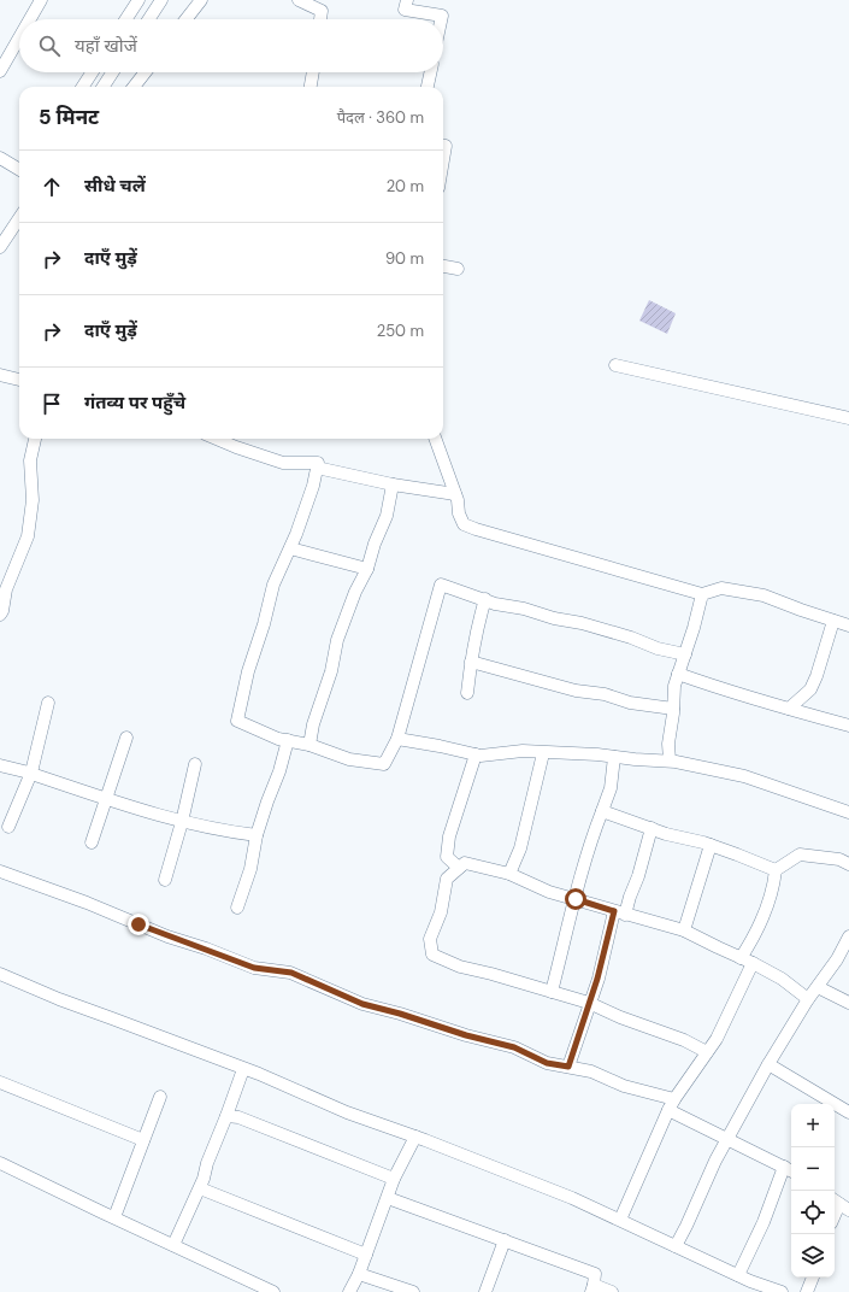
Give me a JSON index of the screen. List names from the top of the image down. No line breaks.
{"page":{"search":"यहाँ खोजें","heading":["5 मिनट","पैदल · 360 m"],"list":[["सीधे चलें","20 m"],["दाएँ मुड़ें","90 m"],["दाएँ मुड़ें","250 m"],"गंतव्य पर पहुँचे"],"map_buttons":["+","−"]}}
